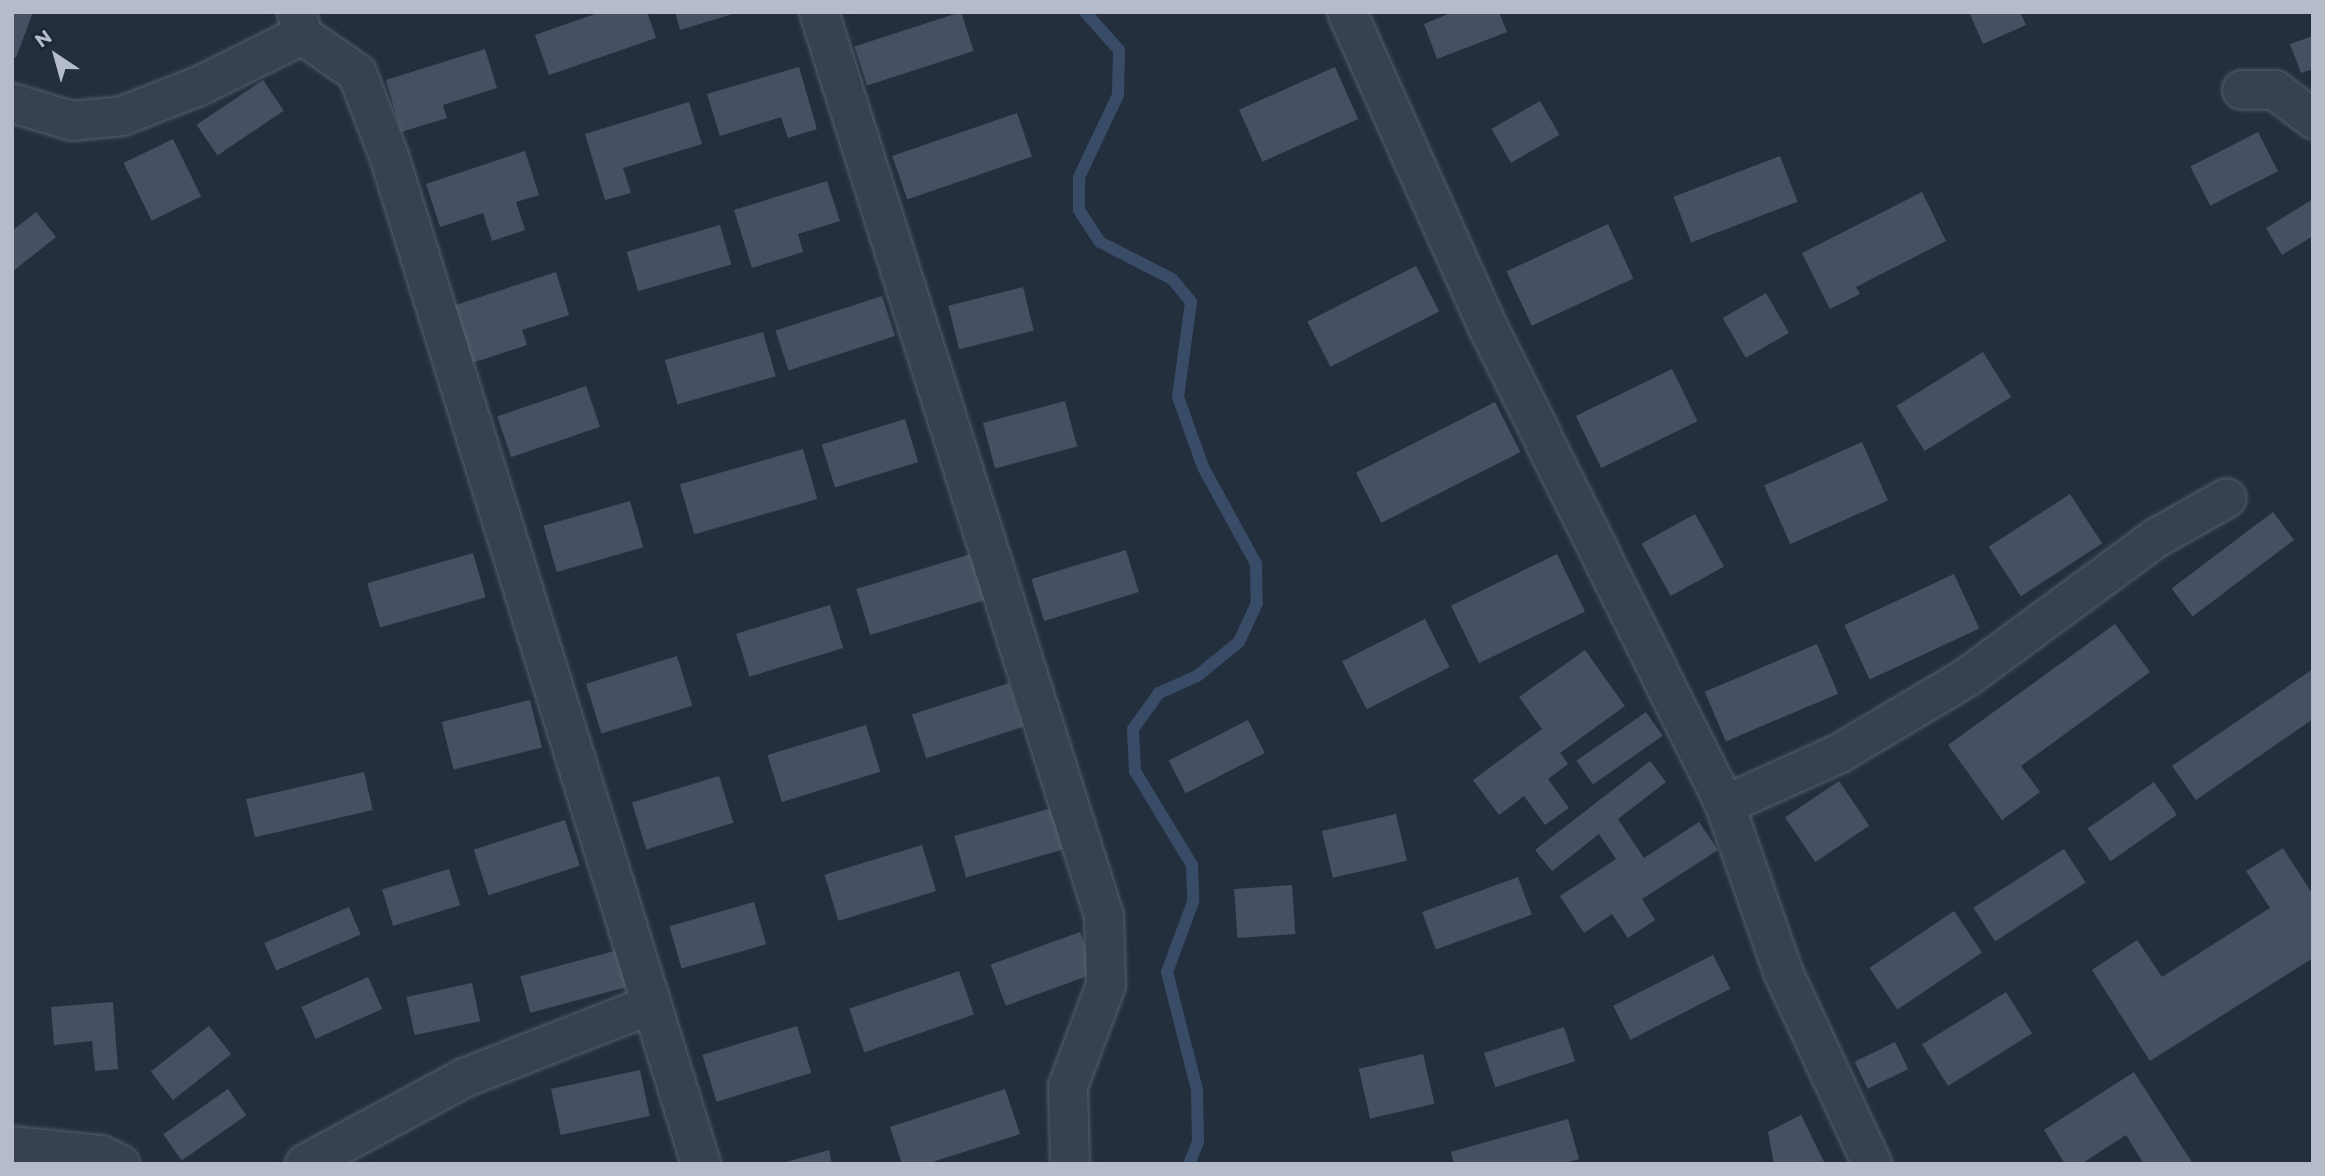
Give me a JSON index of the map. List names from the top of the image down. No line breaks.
{"north":"top left"}
